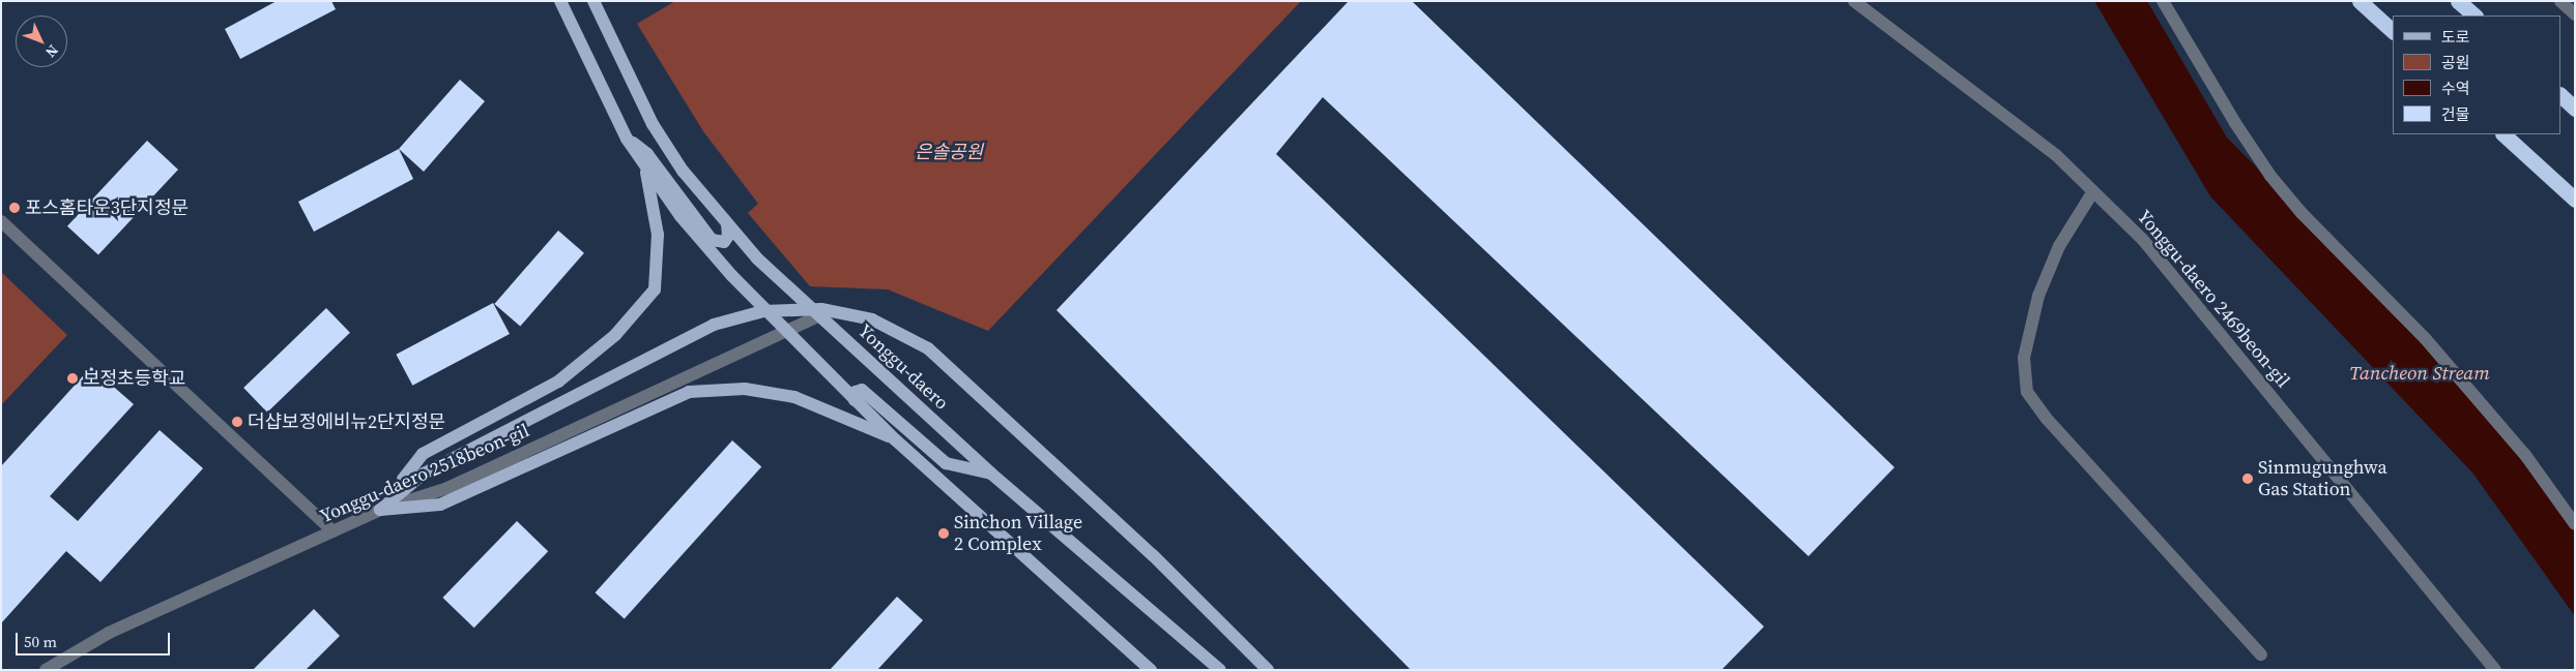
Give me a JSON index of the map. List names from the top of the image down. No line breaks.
{"streets":{"main road":["Yonggu-daero"],"street":["Yonggu-daero 2469beon-gil","Yonggu-daero 2518beon-gil"]},"crossings":[["Yonggu-daero","Yonggu-daero 2518beon-gil"]],"water":["Tancheon Stream"],"parks":["은솔공원"],"places":["포스홈타운3단지정문","보정초등학교","더샵보정에비뉴2단지정문","Sinmugunghwa Gas Station","Sinchon Village 2 Complex"],"legend":["도로","공원","수역","건물"],"scale_bar":"50 m","north":"bottom right"}
